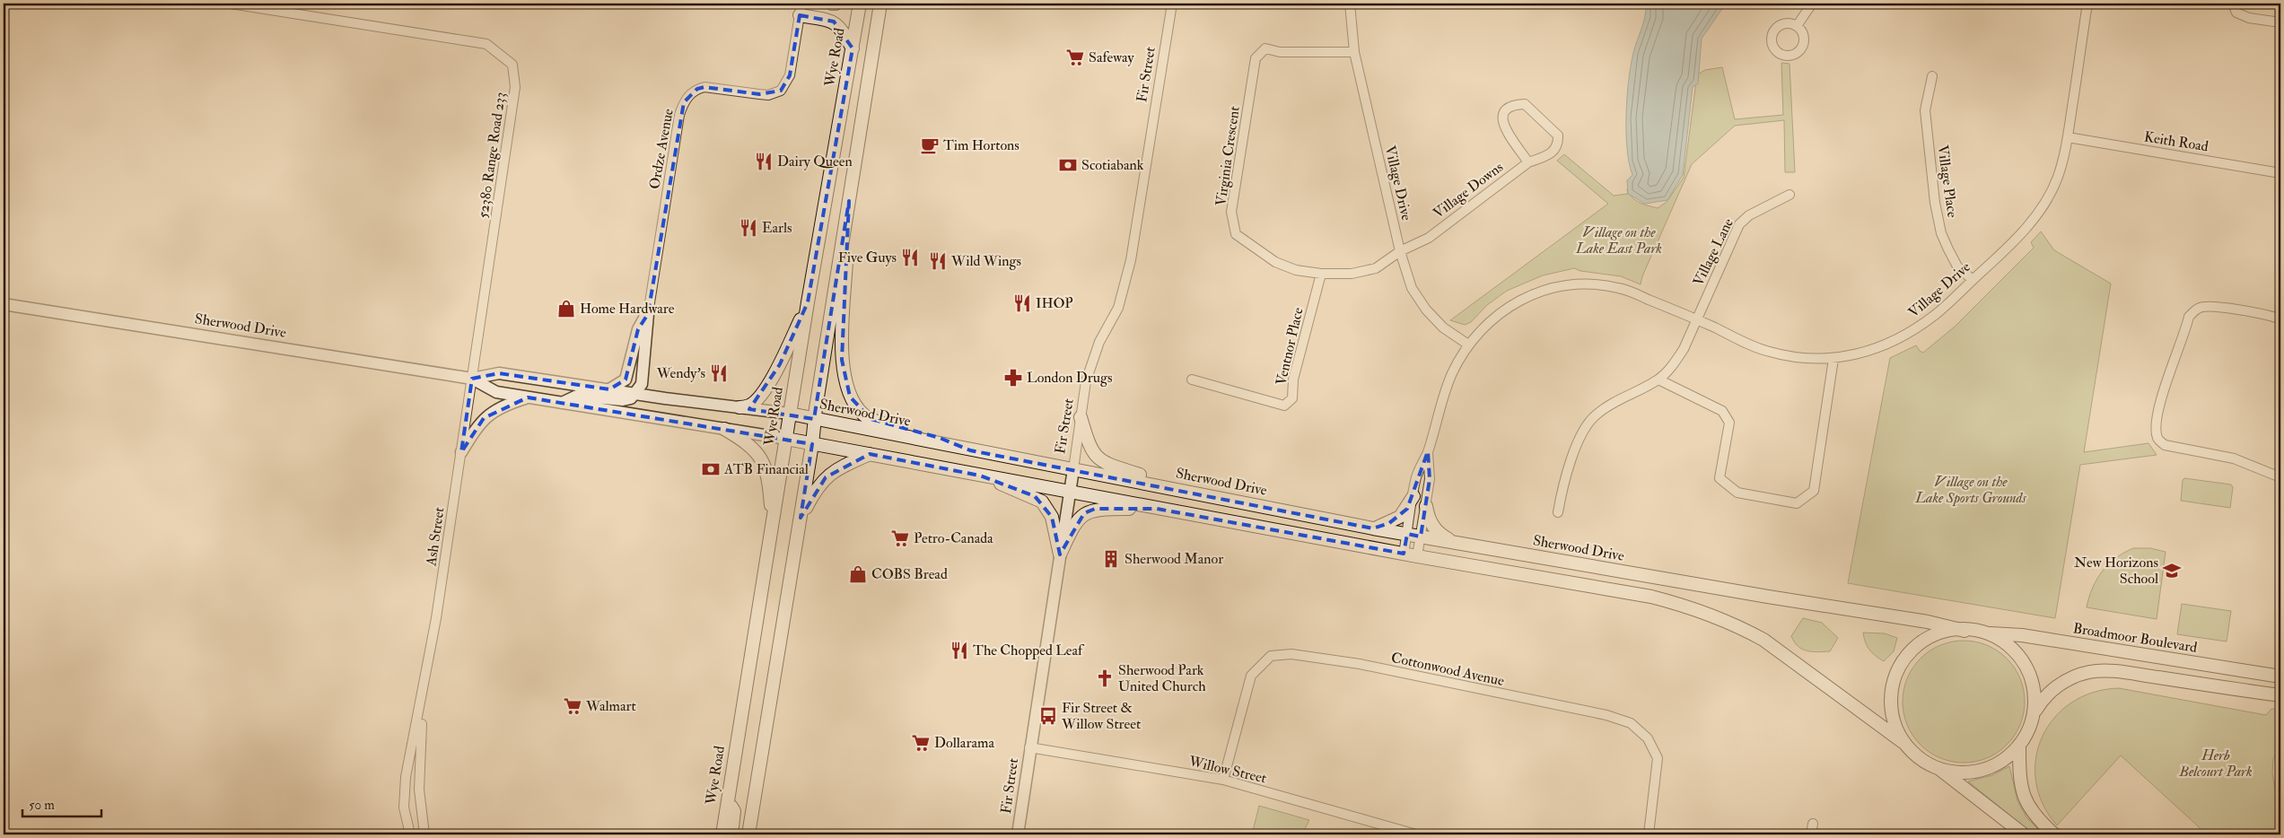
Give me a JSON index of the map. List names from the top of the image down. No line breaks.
{"streets":{"main road":["Wye Road","Sherwood Drive","Broadmoor Boulevard"],"street":["Fir Street","Keith Road","Ordze Avenue","52380 Range Road 233","Virginia Crescent","Village Place","Village Drive","Village Downs","Village Lane","Ventnor Place","Ash Street","Cottonwood Avenue","Willow Street"]},"crossings":[["Wye Road","Sherwood Drive"],["Fir Street","Sherwood Drive"],["Fir Street","Willow Street"],["Keith Road","Village Drive"],["52380 Range Road 233","Sherwood Drive"],["52380 Range Road 233","Ash Street"],["Virginia Crescent","Village Drive"],["Virginia Crescent","Village Downs"],["Virginia Crescent","Ventnor Place"],["Village Place","Village Drive"],["Village Drive","Village Downs"],["Village Drive","Village Lane"],["Village Drive","Sherwood Drive"],["Sherwood Drive","Ash Street"],["Sherwood Drive","Broadmoor Boulevard"],["Cottonwood Avenue","Willow Street"]],"parks":["Village on the Lake East Park","Village on the Lake Sports Grounds","Herb Belcourt Park"],"places":{"supermarket":["Safeway","Petro-Canada","Walmart","Dollarama"],"cafe":["Tim Hortons"],"restaurant":["Dairy Queen","Earls","Five Guys","Wild Wings","IHOP","Wendy's","The Chopped Leaf"],"bank":["Scotiabank","ATB Financial"],"shop":["Home Hardware","COBS Bread"],"pharmacy":["London Drugs"],"building":["Sherwood Manor"],"school or university":["New Horizons School"],"church":["Sherwood Park United Church"],"bus stop":["Fir Street & Willow Street"]},"scale_bar":"50 m"}
